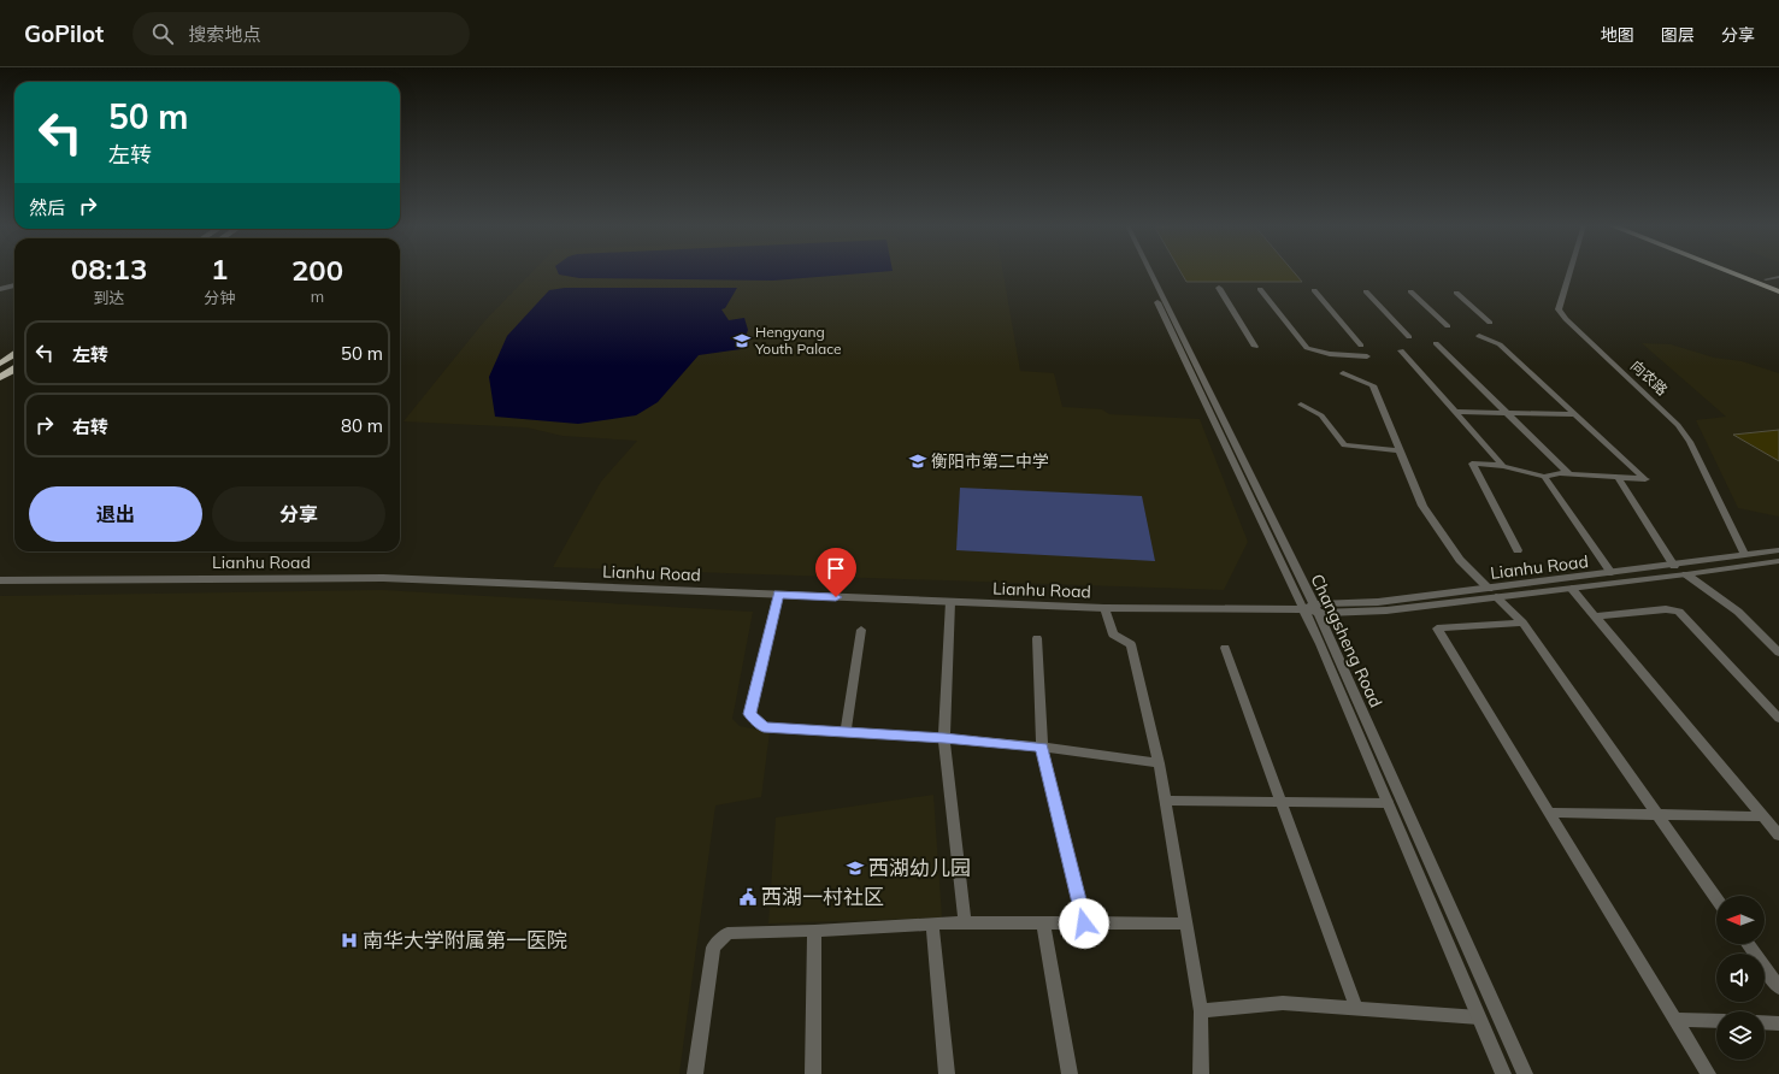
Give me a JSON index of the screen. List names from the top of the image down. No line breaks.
{"streets":{"street":["向农路","Lianhu Road","Changsheng Road"]},"crossings":[["向农路","Lianhu Road"],["Lianhu Road","Changsheng Road"]],"places":{"school or university":["Hengyang Youth Palace","衡阳市第二中学","西湖幼儿园"],"public building":["西湖一村社区"],"hospital":["南华大学附属第一医院"]},"north":"left","page":{"header":"GoPilot","search":"搜索地点","nav":["地图","图层","分享"],"turn":["50 m","左转"],"then":"然后","eta":["08:13","到达","1","分钟","200","m"],"list":[{"name":"左转","value":"50 m"},{"name":"右转","value":"80 m"}],"buttons":["退出","分享"]}}
